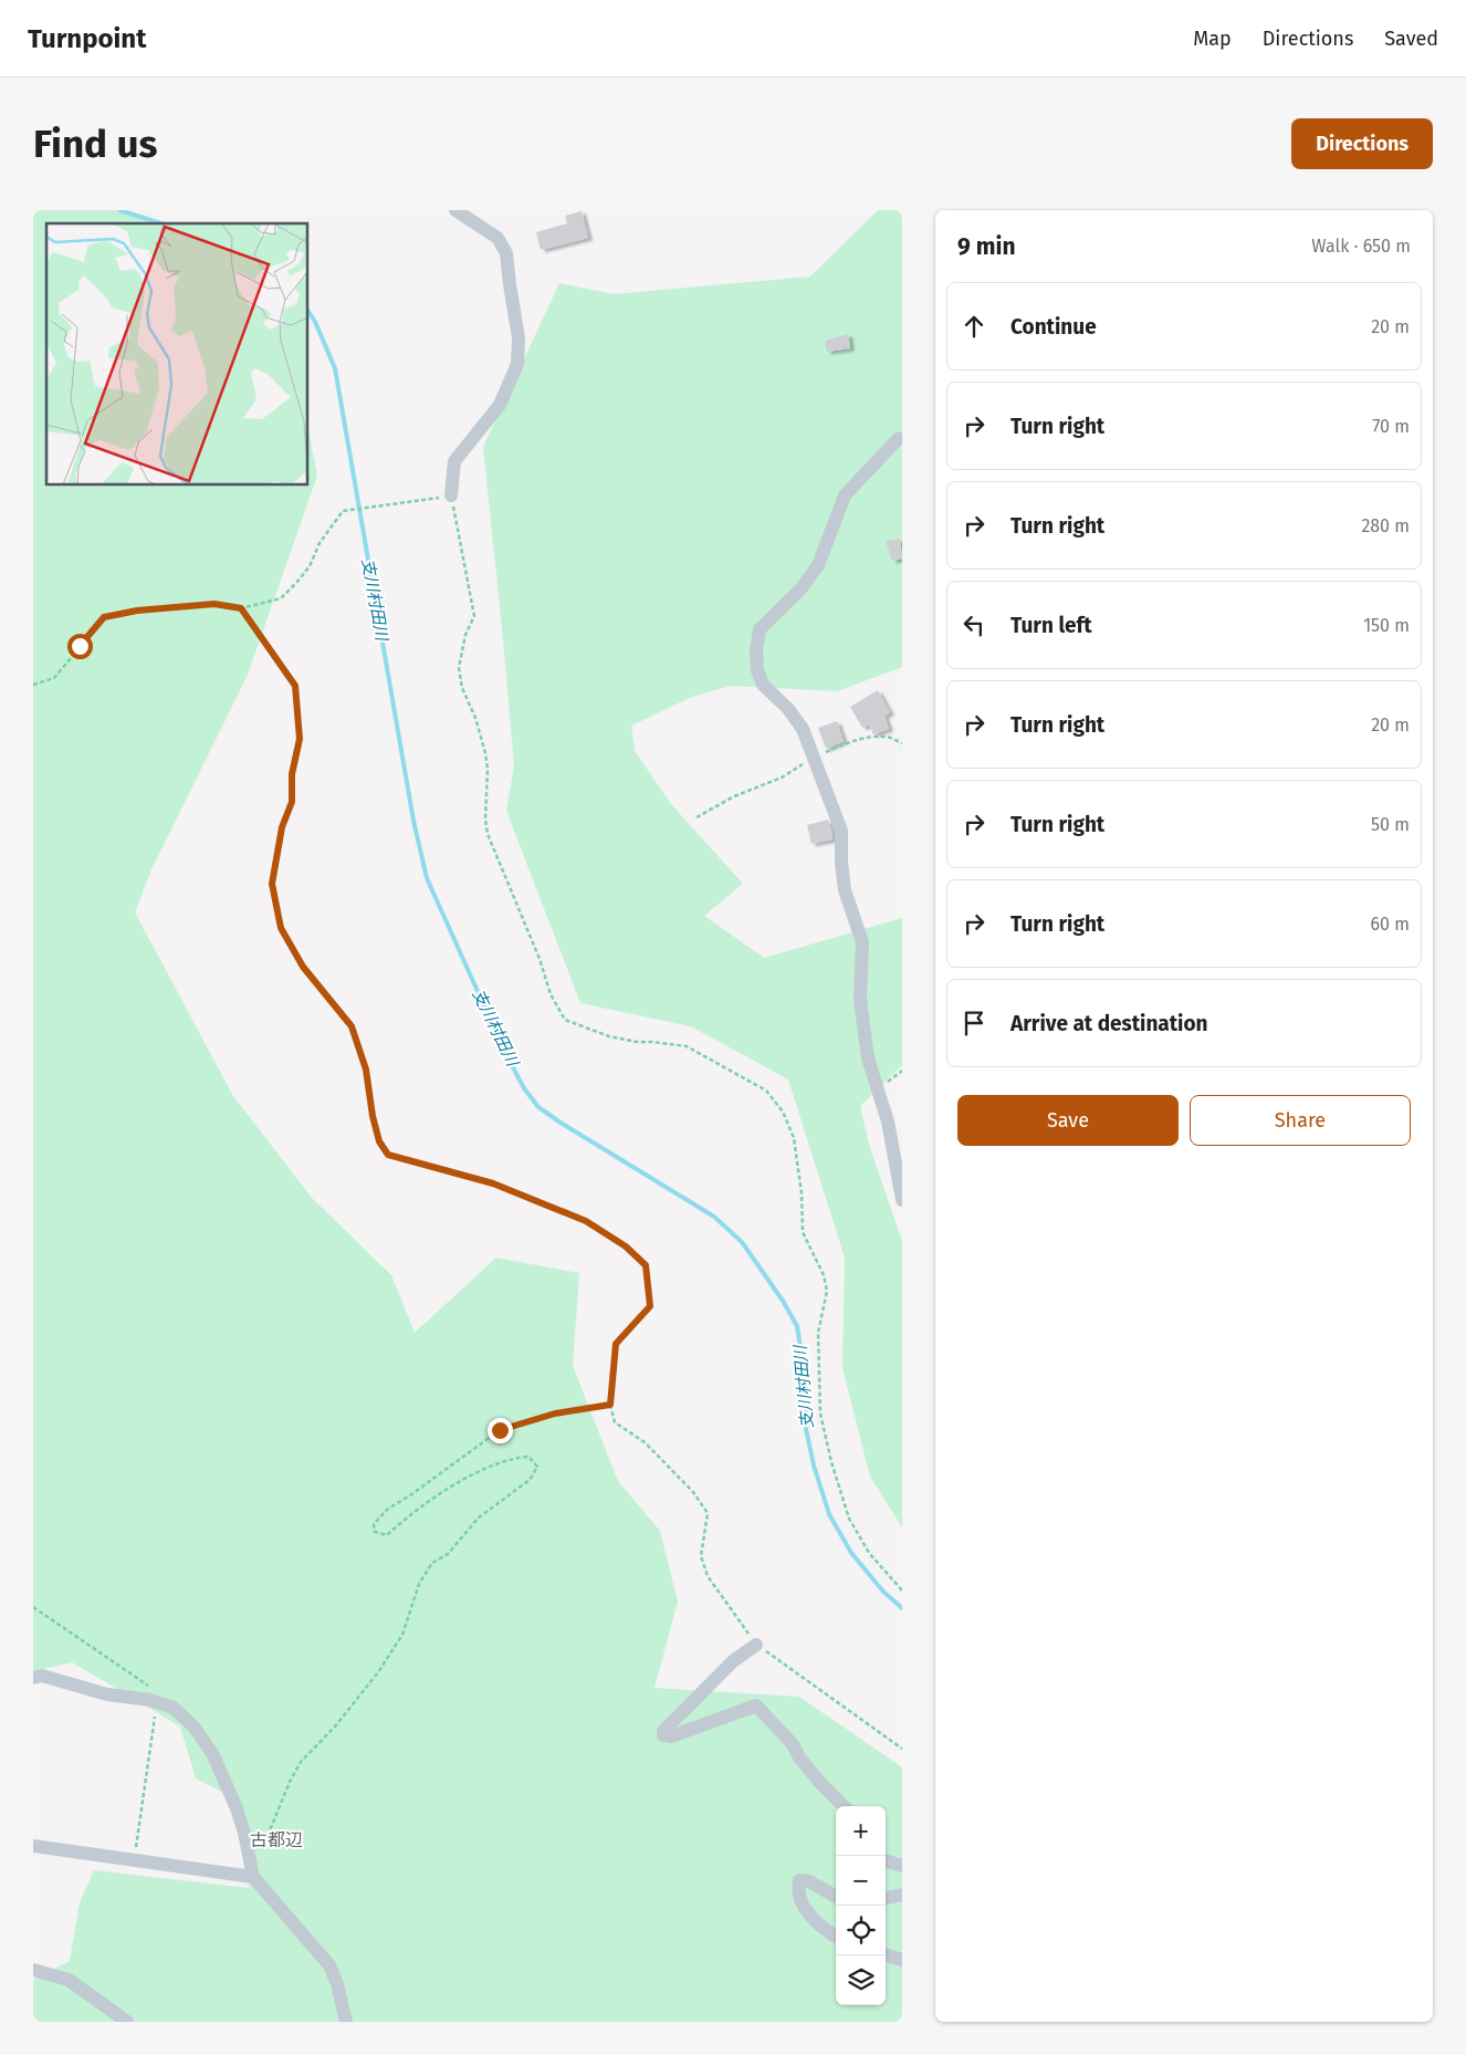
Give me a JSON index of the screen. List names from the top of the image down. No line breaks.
{"districts":["古都辺"],"water":["支川村田川"],"page":{"header":"Turnpoint","nav":["Map","Directions","Saved"],"buttons":["Directions",["Save","Share"]],"title":"Find us","heading":["9 min","Walk · 650 m"],"list":[["Continue","20 m"],["Turn right","70 m"],["Turn right","280 m"],["Turn left","150 m"],["Turn right","20 m"],["Turn right","50 m"],["Turn right","60 m"],"Arrive at destination"],"map_buttons":["+","−"]}}
